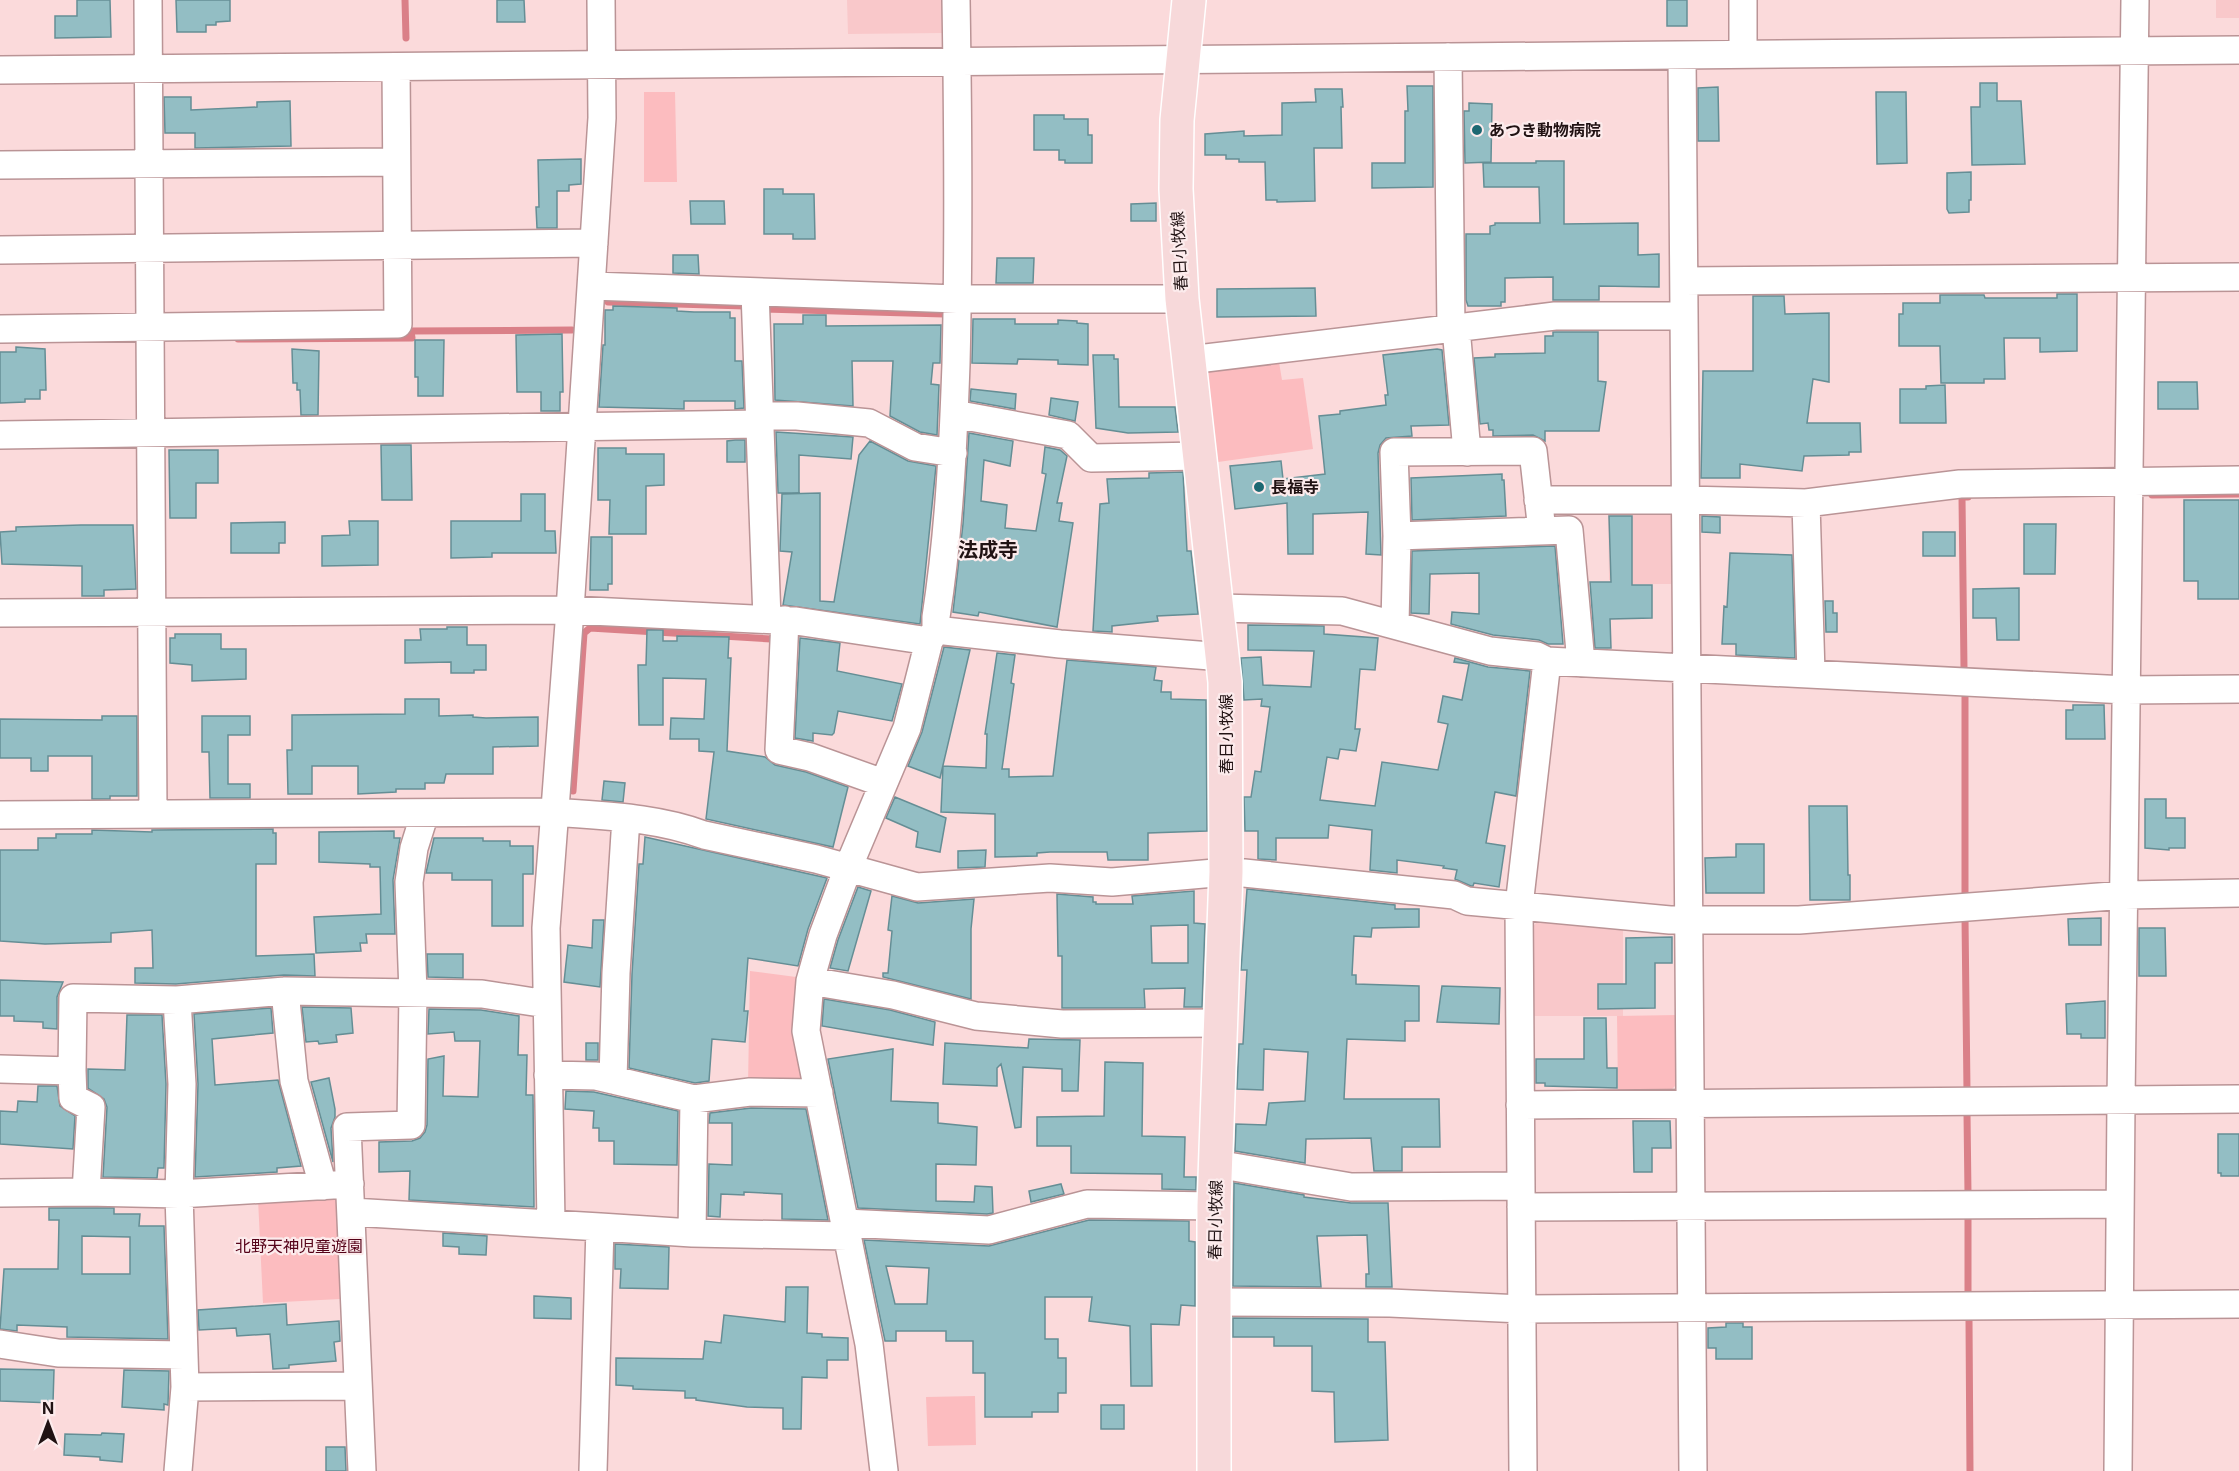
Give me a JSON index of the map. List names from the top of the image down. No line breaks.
{"streets":{"main road":["春日小牧線"]},"districts":["法成寺"],"parks":["北野天神児童遊園"],"places":["あつき動物病院","長福寺"],"north":"top"}
